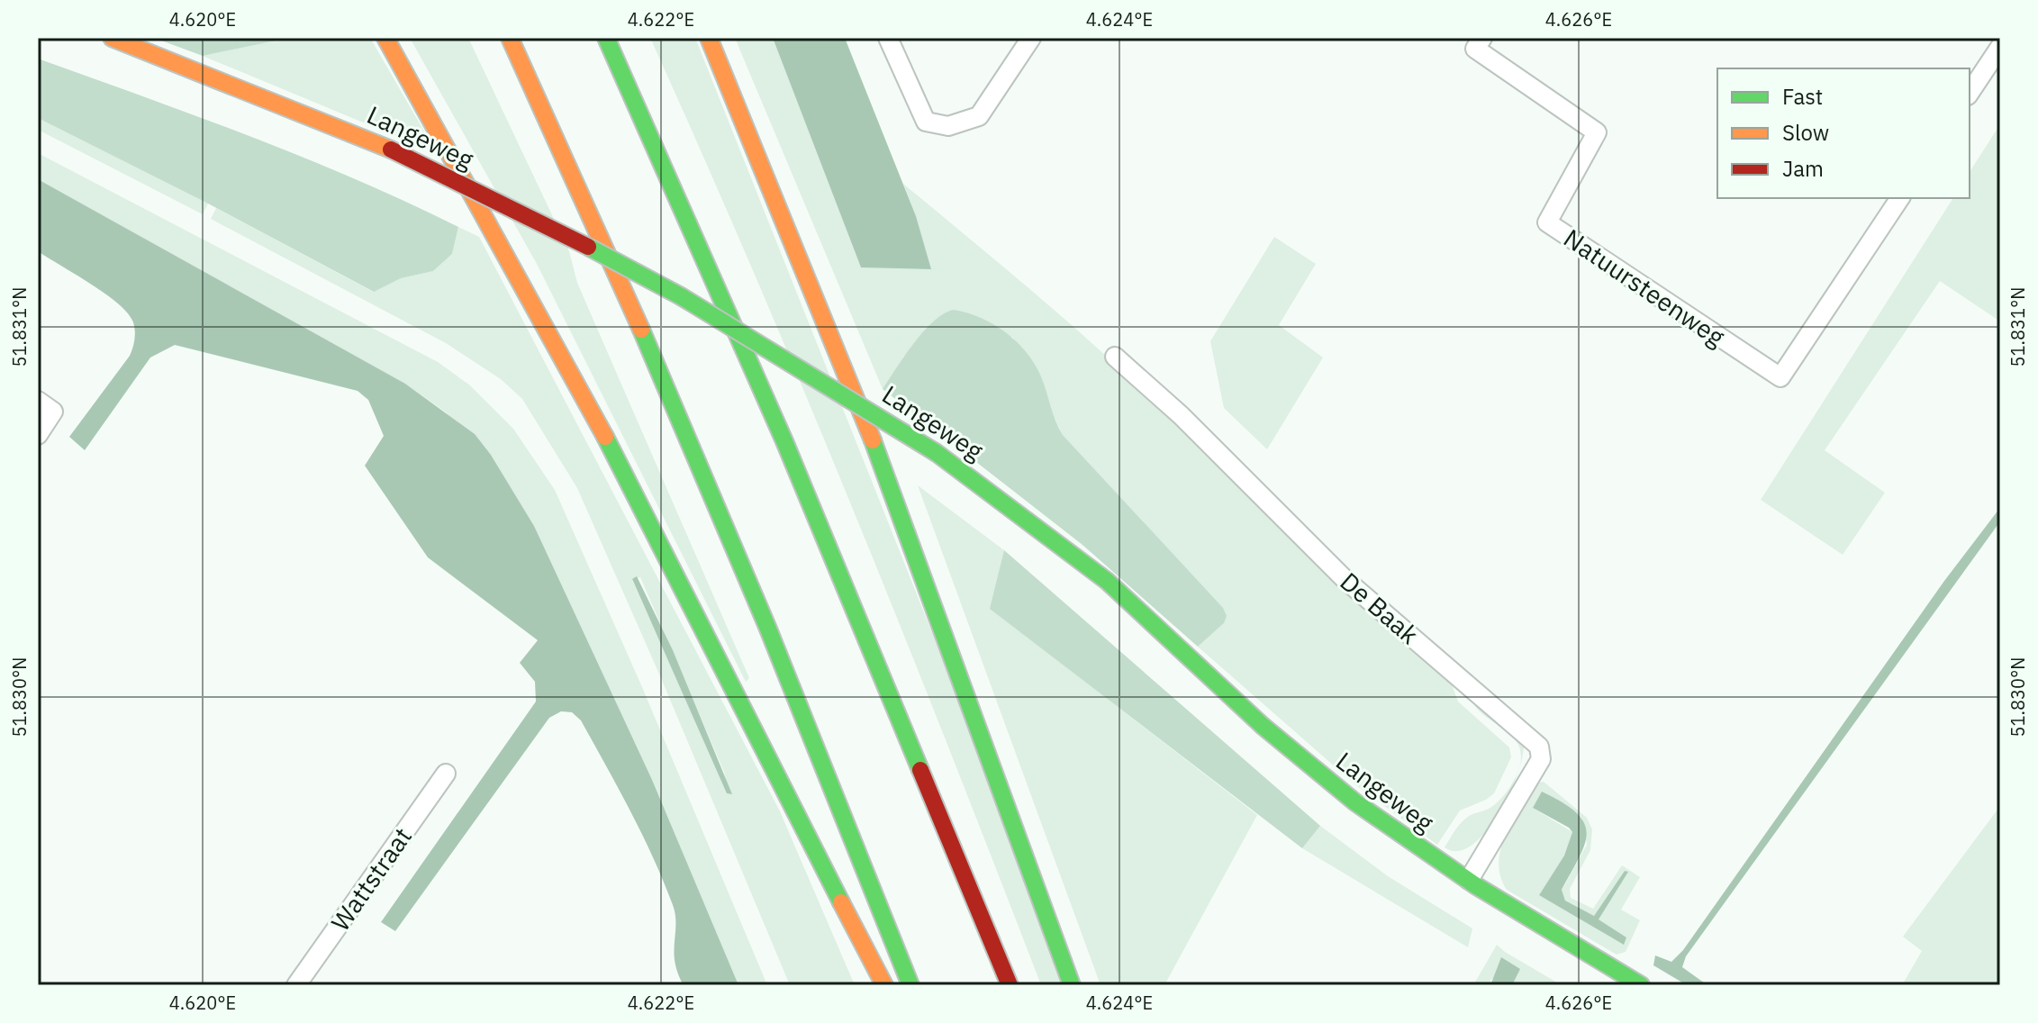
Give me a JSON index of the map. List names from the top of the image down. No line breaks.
{"streets":{"main road":["Langeweg"],"street":["Natuursteenweg","De Baak","Wattstraat"]},"crossings":[["Langeweg","De Baak"]],"legend":["Fast","Slow","Jam"],"coordinates":["4.620°E","4.622°E","4.624°E","4.626°E","51.831°N","51.830°N"]}
